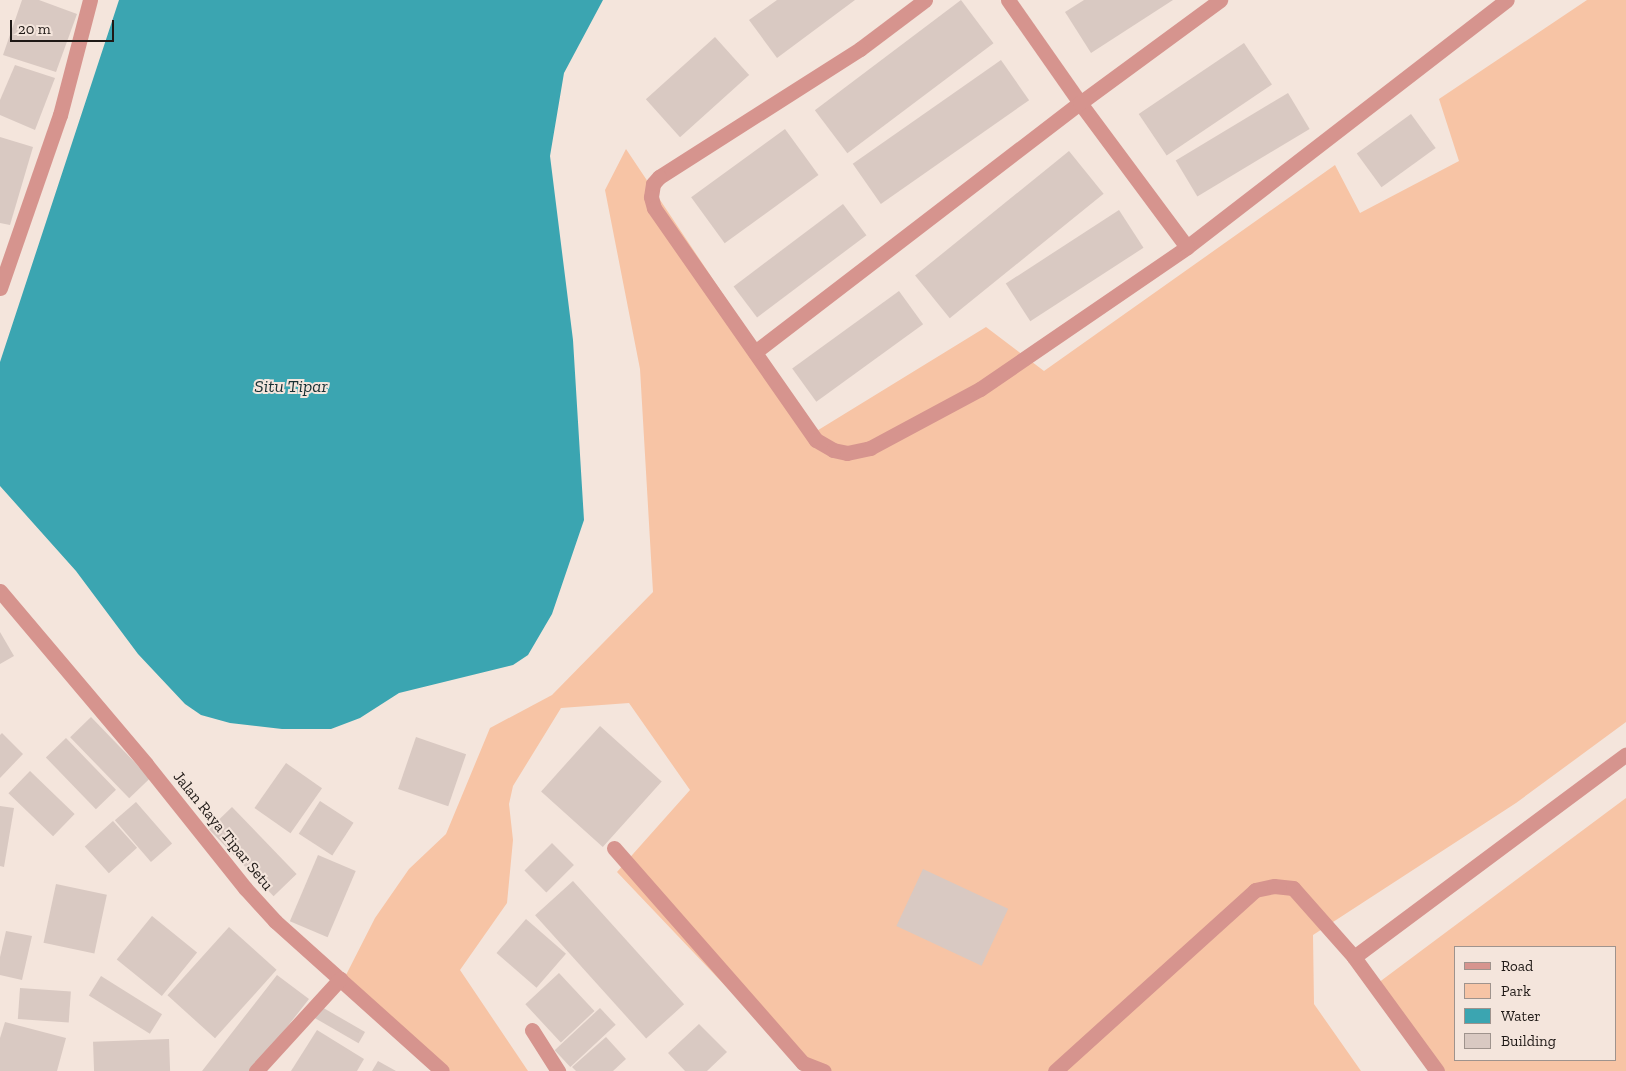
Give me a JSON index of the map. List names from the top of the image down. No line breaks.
{"streets":{"street":["Jalan Raya Tipar Setu"]},"water":["Situ Tipar"],"legend":["Road","Park","Water","Building"],"scale_bar":"20 m"}
